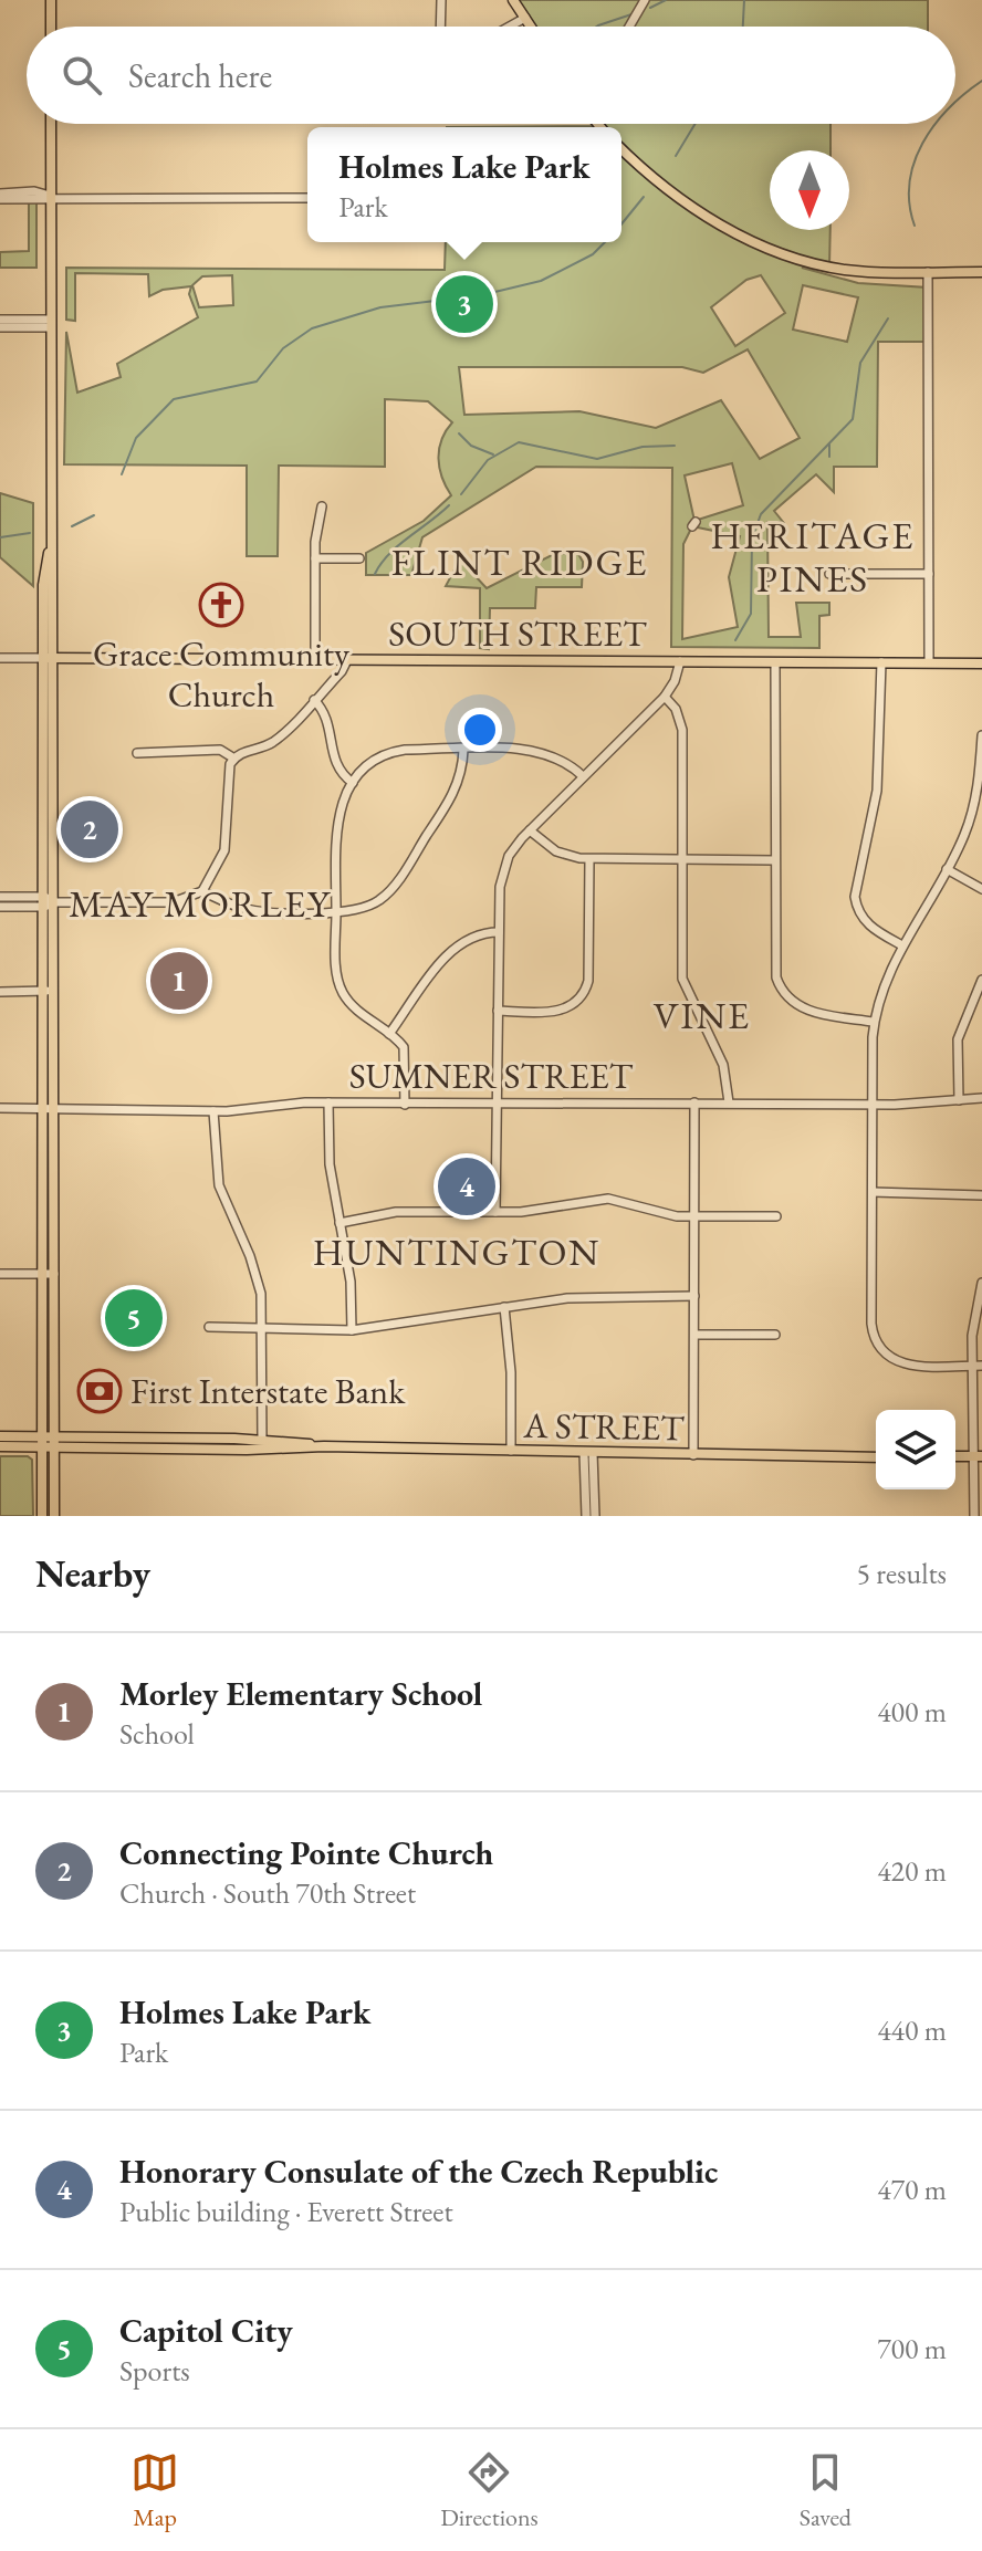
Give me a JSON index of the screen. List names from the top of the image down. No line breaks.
{"streets":{"main road":["SOUTH STREET","A STREET"],"street":["SUMNER STREET"]},"districts":["HERITAGE PINES","FLINT RIDGE","MAY MORLEY","VINE","HUNTINGTON"],"places":{"church":["Grace Community Church"],"bank":["First Interstate Bank"]},"north":"bottom","page":{"search":"Search here","popup":["Holmes Lake Park","Park"],"pins":["3","2","1","4","5"],"heading":["Nearby","5 results"],"list":[{"mark":"1","name":"Morley Elementary School","note":"School","value":"400 m"},{"mark":"2","name":"Connecting Pointe Church","note":"Church · South 70th Street","value":"420 m"},{"mark":"3","name":"Holmes Lake Park","note":"Park","value":"440 m"},{"mark":"4","name":"Honorary Consulate of the Czech Republic","note":"Public building · Everett Street","value":"470 m"},{"mark":"5","name":"Capitol City","note":"Sports","value":"700 m"}],"nav":["Map","Directions","Saved"]}}
